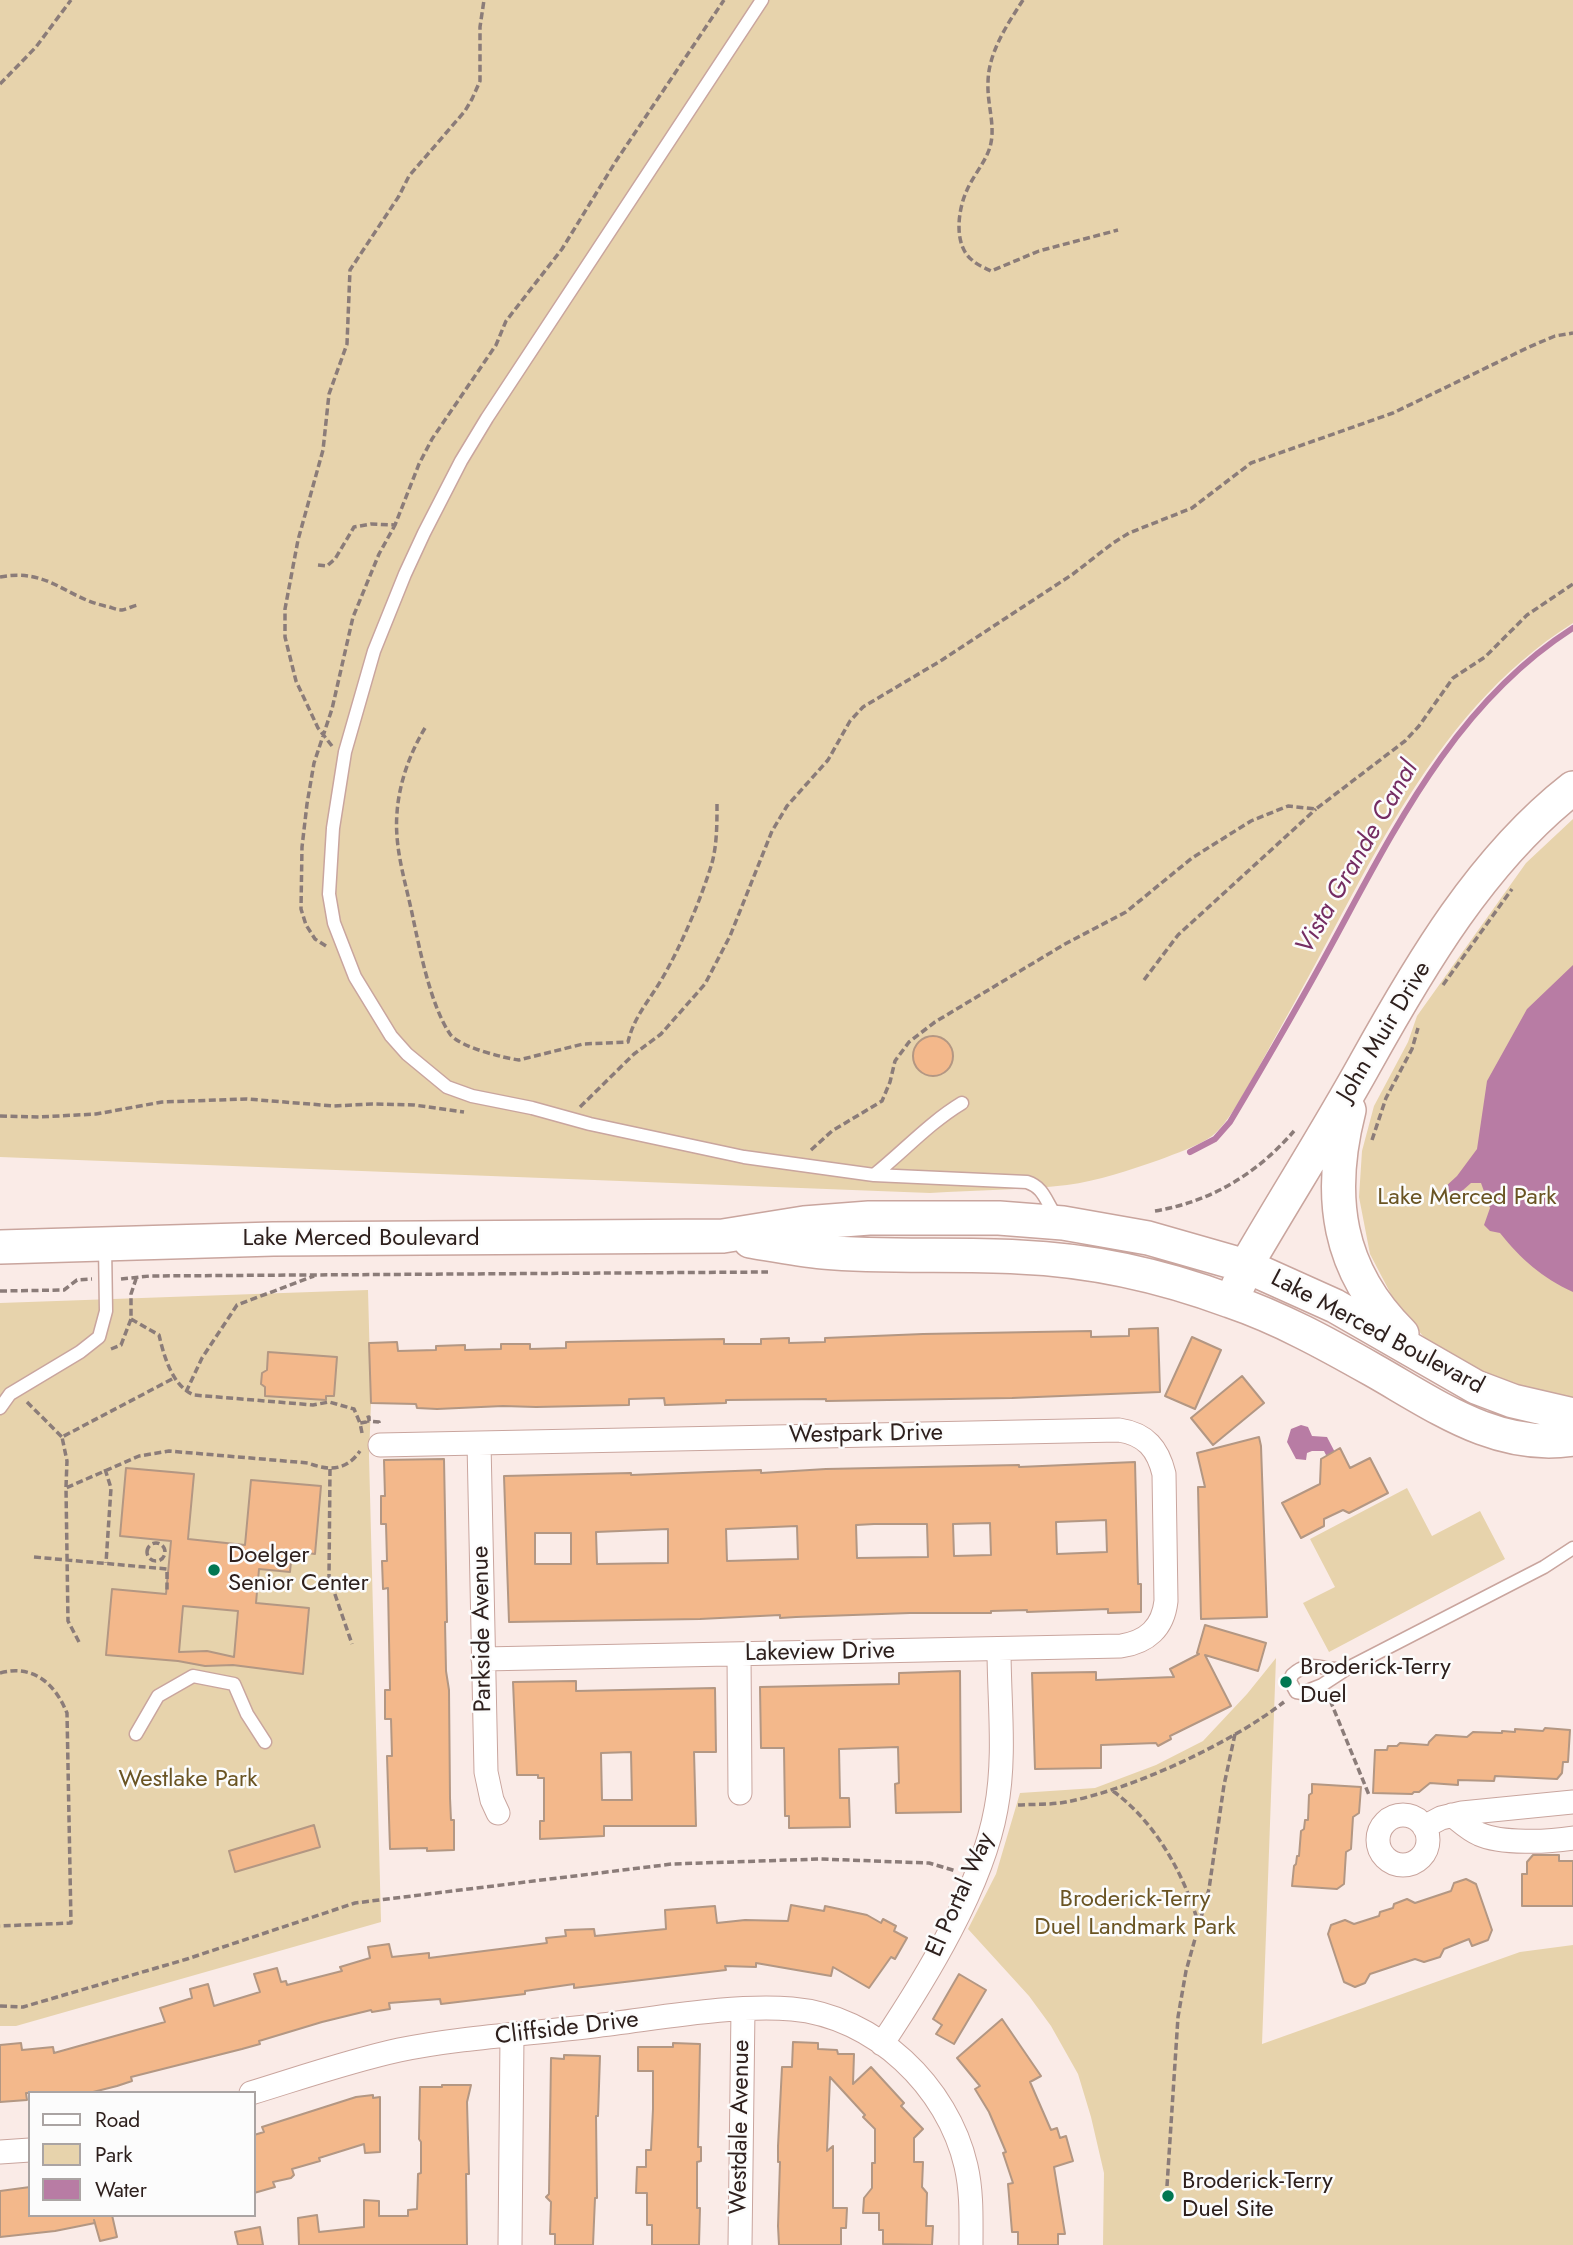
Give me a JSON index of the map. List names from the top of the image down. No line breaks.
{"streets":{"main road":["John Muir Drive","Lake Merced Boulevard"],"street":["Westpark Drive","Parkside Avenue","Lakeview Drive","El Portal Way","Cliffside Drive","Westdale Avenue"]},"crossings":[["John Muir Drive","Lake Merced Boulevard"],["Westpark Drive","Parkside Avenue"],["Westpark Drive","Lakeview Drive"],["Parkside Avenue","Lakeview Drive"],["Lakeview Drive","El Portal Way"],["El Portal Way","Cliffside Drive"],["Cliffside Drive","Westdale Avenue"]],"water":["Vista Grande Canal"],"parks":["Lake Merced Park","Westlake Park","Broderick-Terry Duel Landmark Park"],"places":["Doelger Senior Center","Broderick-Terry Duel","Broderick-Terry Duel Site"],"legend":["Road","Park","Water"]}
